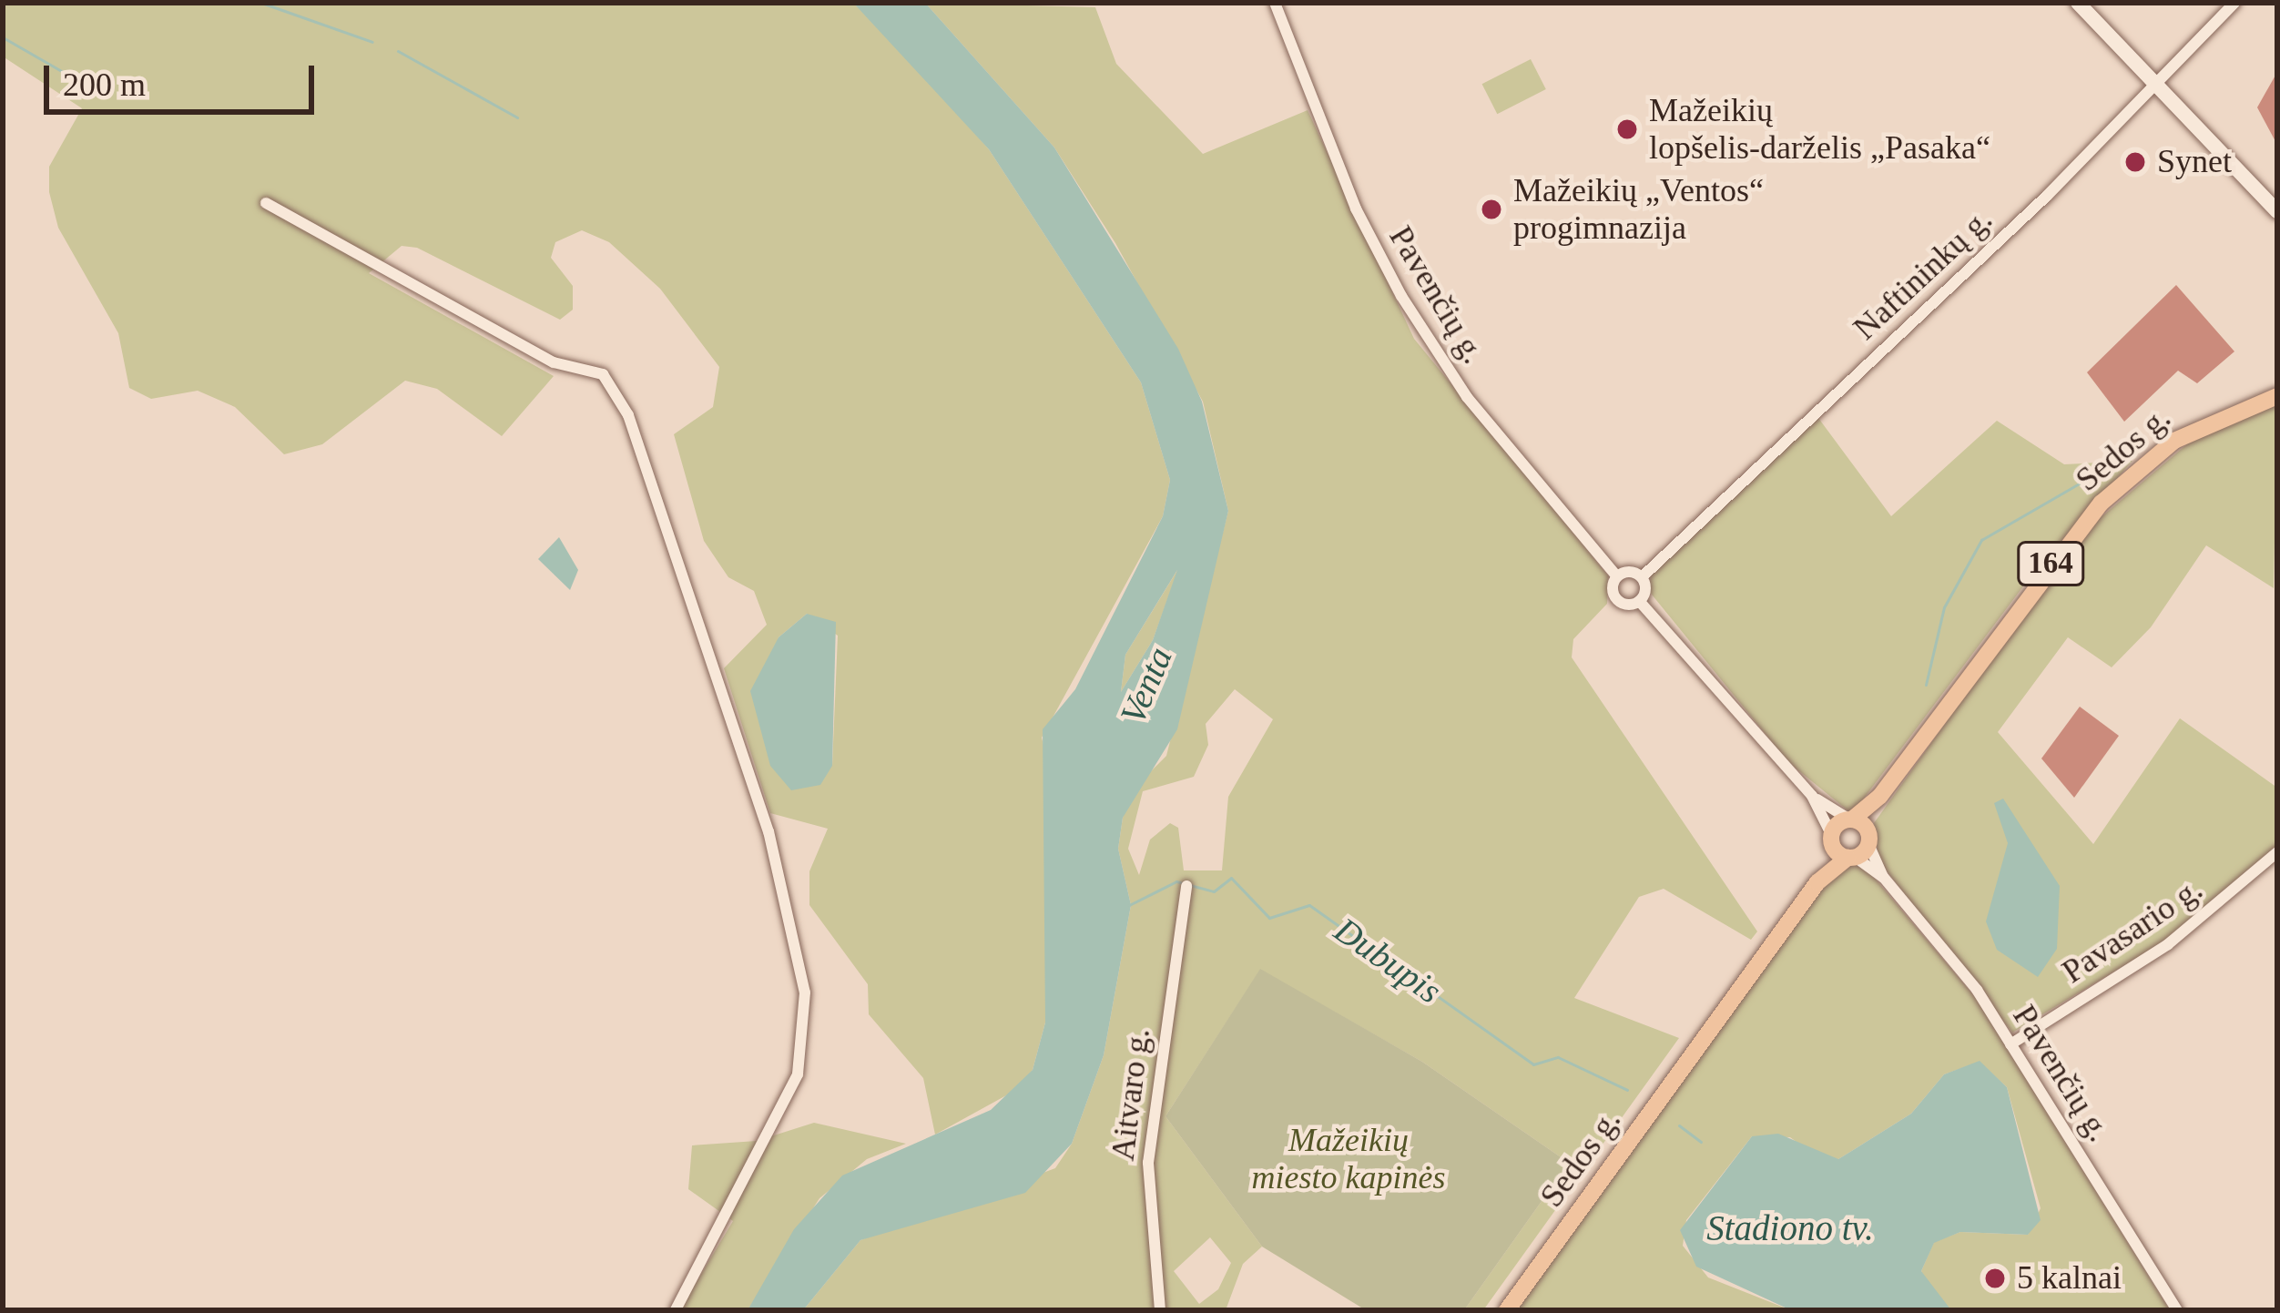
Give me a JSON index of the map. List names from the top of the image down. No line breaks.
{"streets":{"main road":["Sedos g.","164"],"street":["Naftininkų g.","Pavenčių g.","Pavasario g.","Aitvaro g."]},"crossings":[["Pavenčių g.","Sedos g."],["Pavenčių g.","Pavasario g."],["Sedos g.","164"]],"water":["Venta","Dubupis","Stadiono tv."],"parks":["Mažeikių miesto kapinės"],"places":["Mažeikių lopšelis-darželis „Pasaka“","Synet","Mažeikių „Ventos“ progimnazija","5 kalnai"],"scale_bar":"200 m"}
